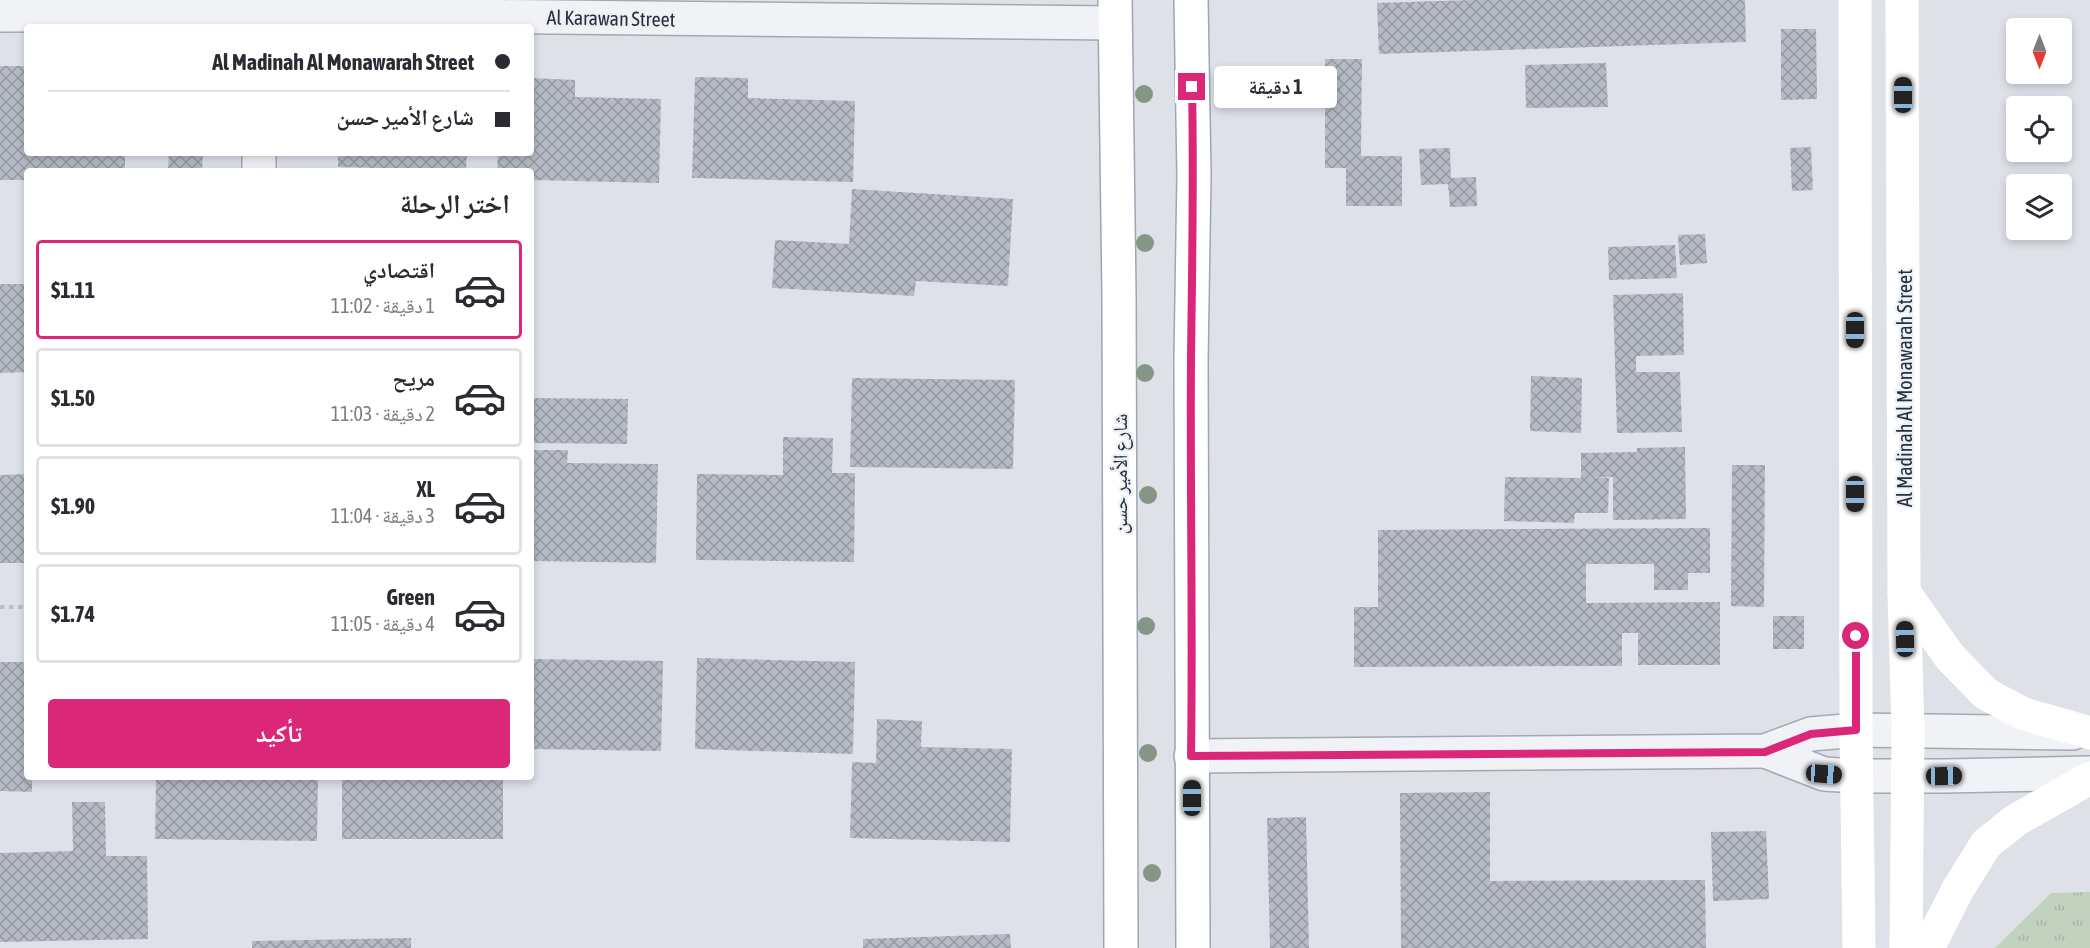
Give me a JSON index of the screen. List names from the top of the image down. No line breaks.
{"streets":{"main road":["Al Madinah Al Monawarah Street","شارع الأمير حسن"],"street":["Al Karawan Street"]},"crossings":[["Al Karawan Street","شارع الأمير حسن"]],"north":"bottom","page":{"banner":["Al Madinah Al Monawarah Street","شارع الأمير حسن"],"bubble":"1 دقيقة","heading":"اختر الرحلة","list":[{"name":"اقتصادي","note":"1 دقيقة · 11:02","value":"$1.11"},{"name":"مريح","note":"2 دقيقة · 11:03","value":"$1.50"},{"name":"XL","note":"3 دقيقة · 11:04","value":"$1.90"},{"name":"Green","note":"4 دقيقة · 11:05","value":"$1.74"}],"buttons":"تأكيد"}}
